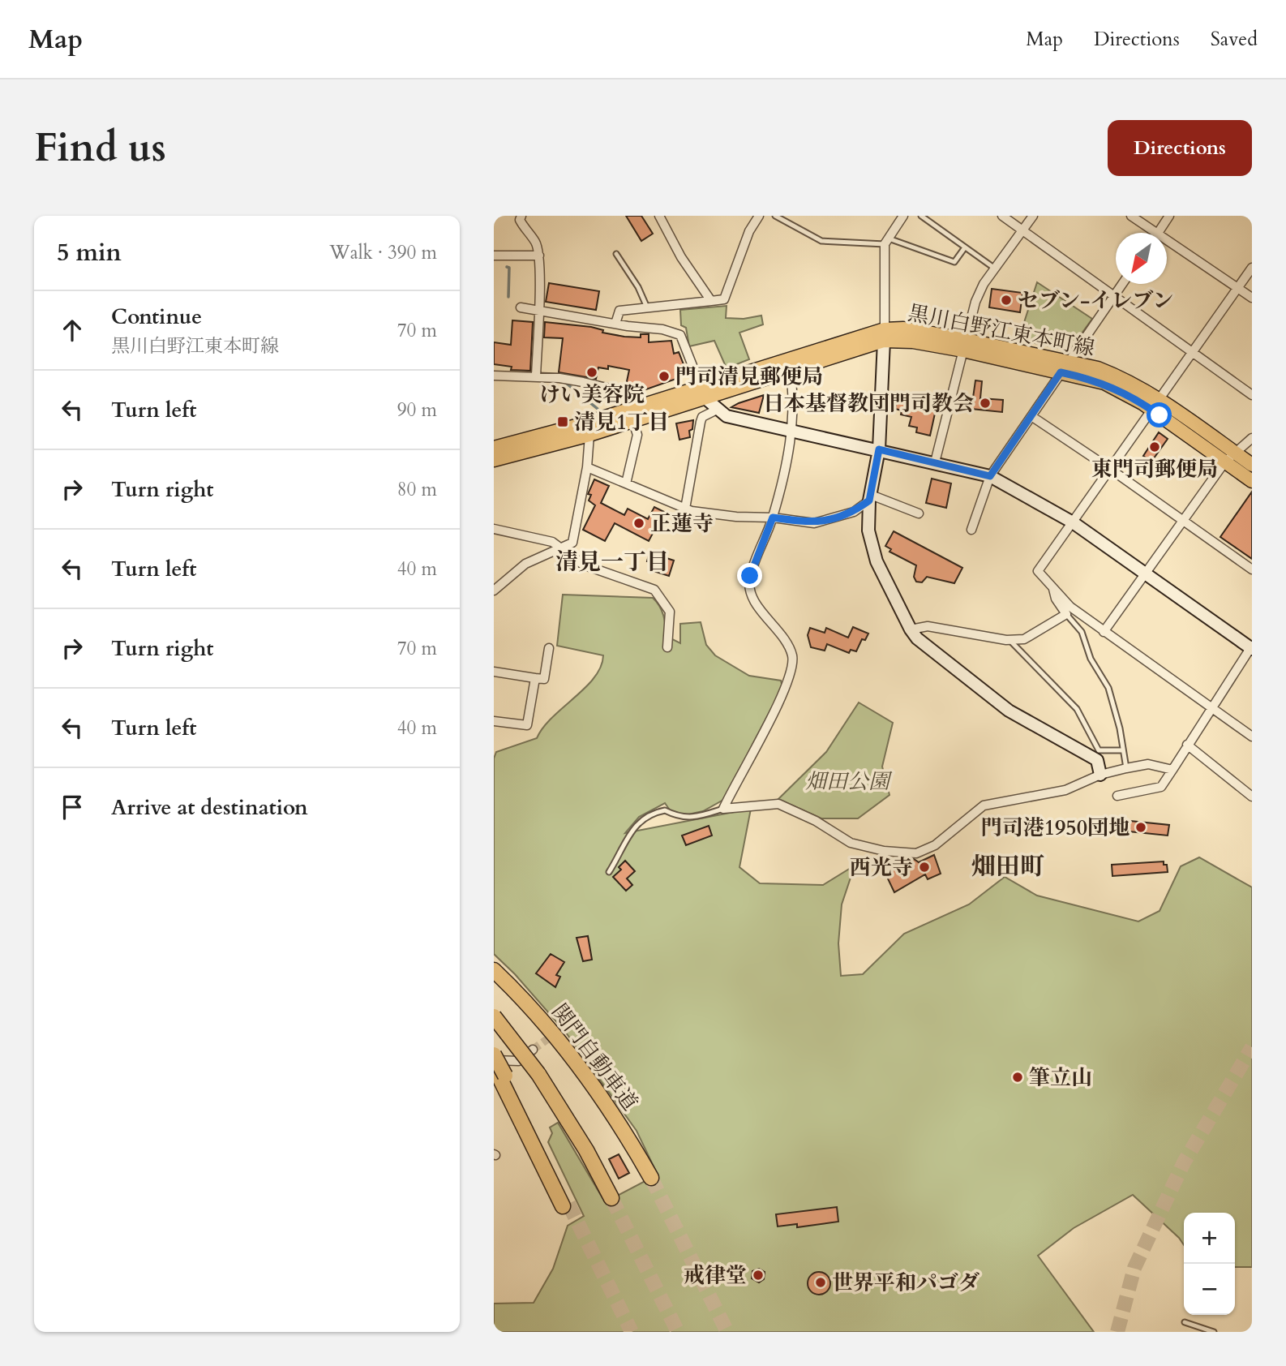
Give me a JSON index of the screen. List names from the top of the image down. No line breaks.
{"streets":{"highway":["関門自動車道"],"main road":["黒川白野江東本町線"]},"districts":["清見一丁目","畑田町"],"parks":["畑田公園"],"places":{"other":["セブン-イレブン","けい美容院","門司清見郵便局","日本基督教団門司教会","東門司郵便局","正蓮寺","門司港1950団地","西光寺","筆立山","戒律堂","世界平和パゴダ"],"transit":["清見1丁目"]},"north":"bottom left","page":{"header":"Map","nav":["Map","Directions","Saved"],"buttons":"Directions","title":"Find us","heading":["5 min","Walk · 390 m"],"list":[["Continue","黒川白野江東本町線","70 m"],["Turn left","90 m"],["Turn right","80 m"],["Turn left","40 m"],["Turn right","70 m"],["Turn left","40 m"],"Arrive at destination"],"map_buttons":["+","−"]}}
